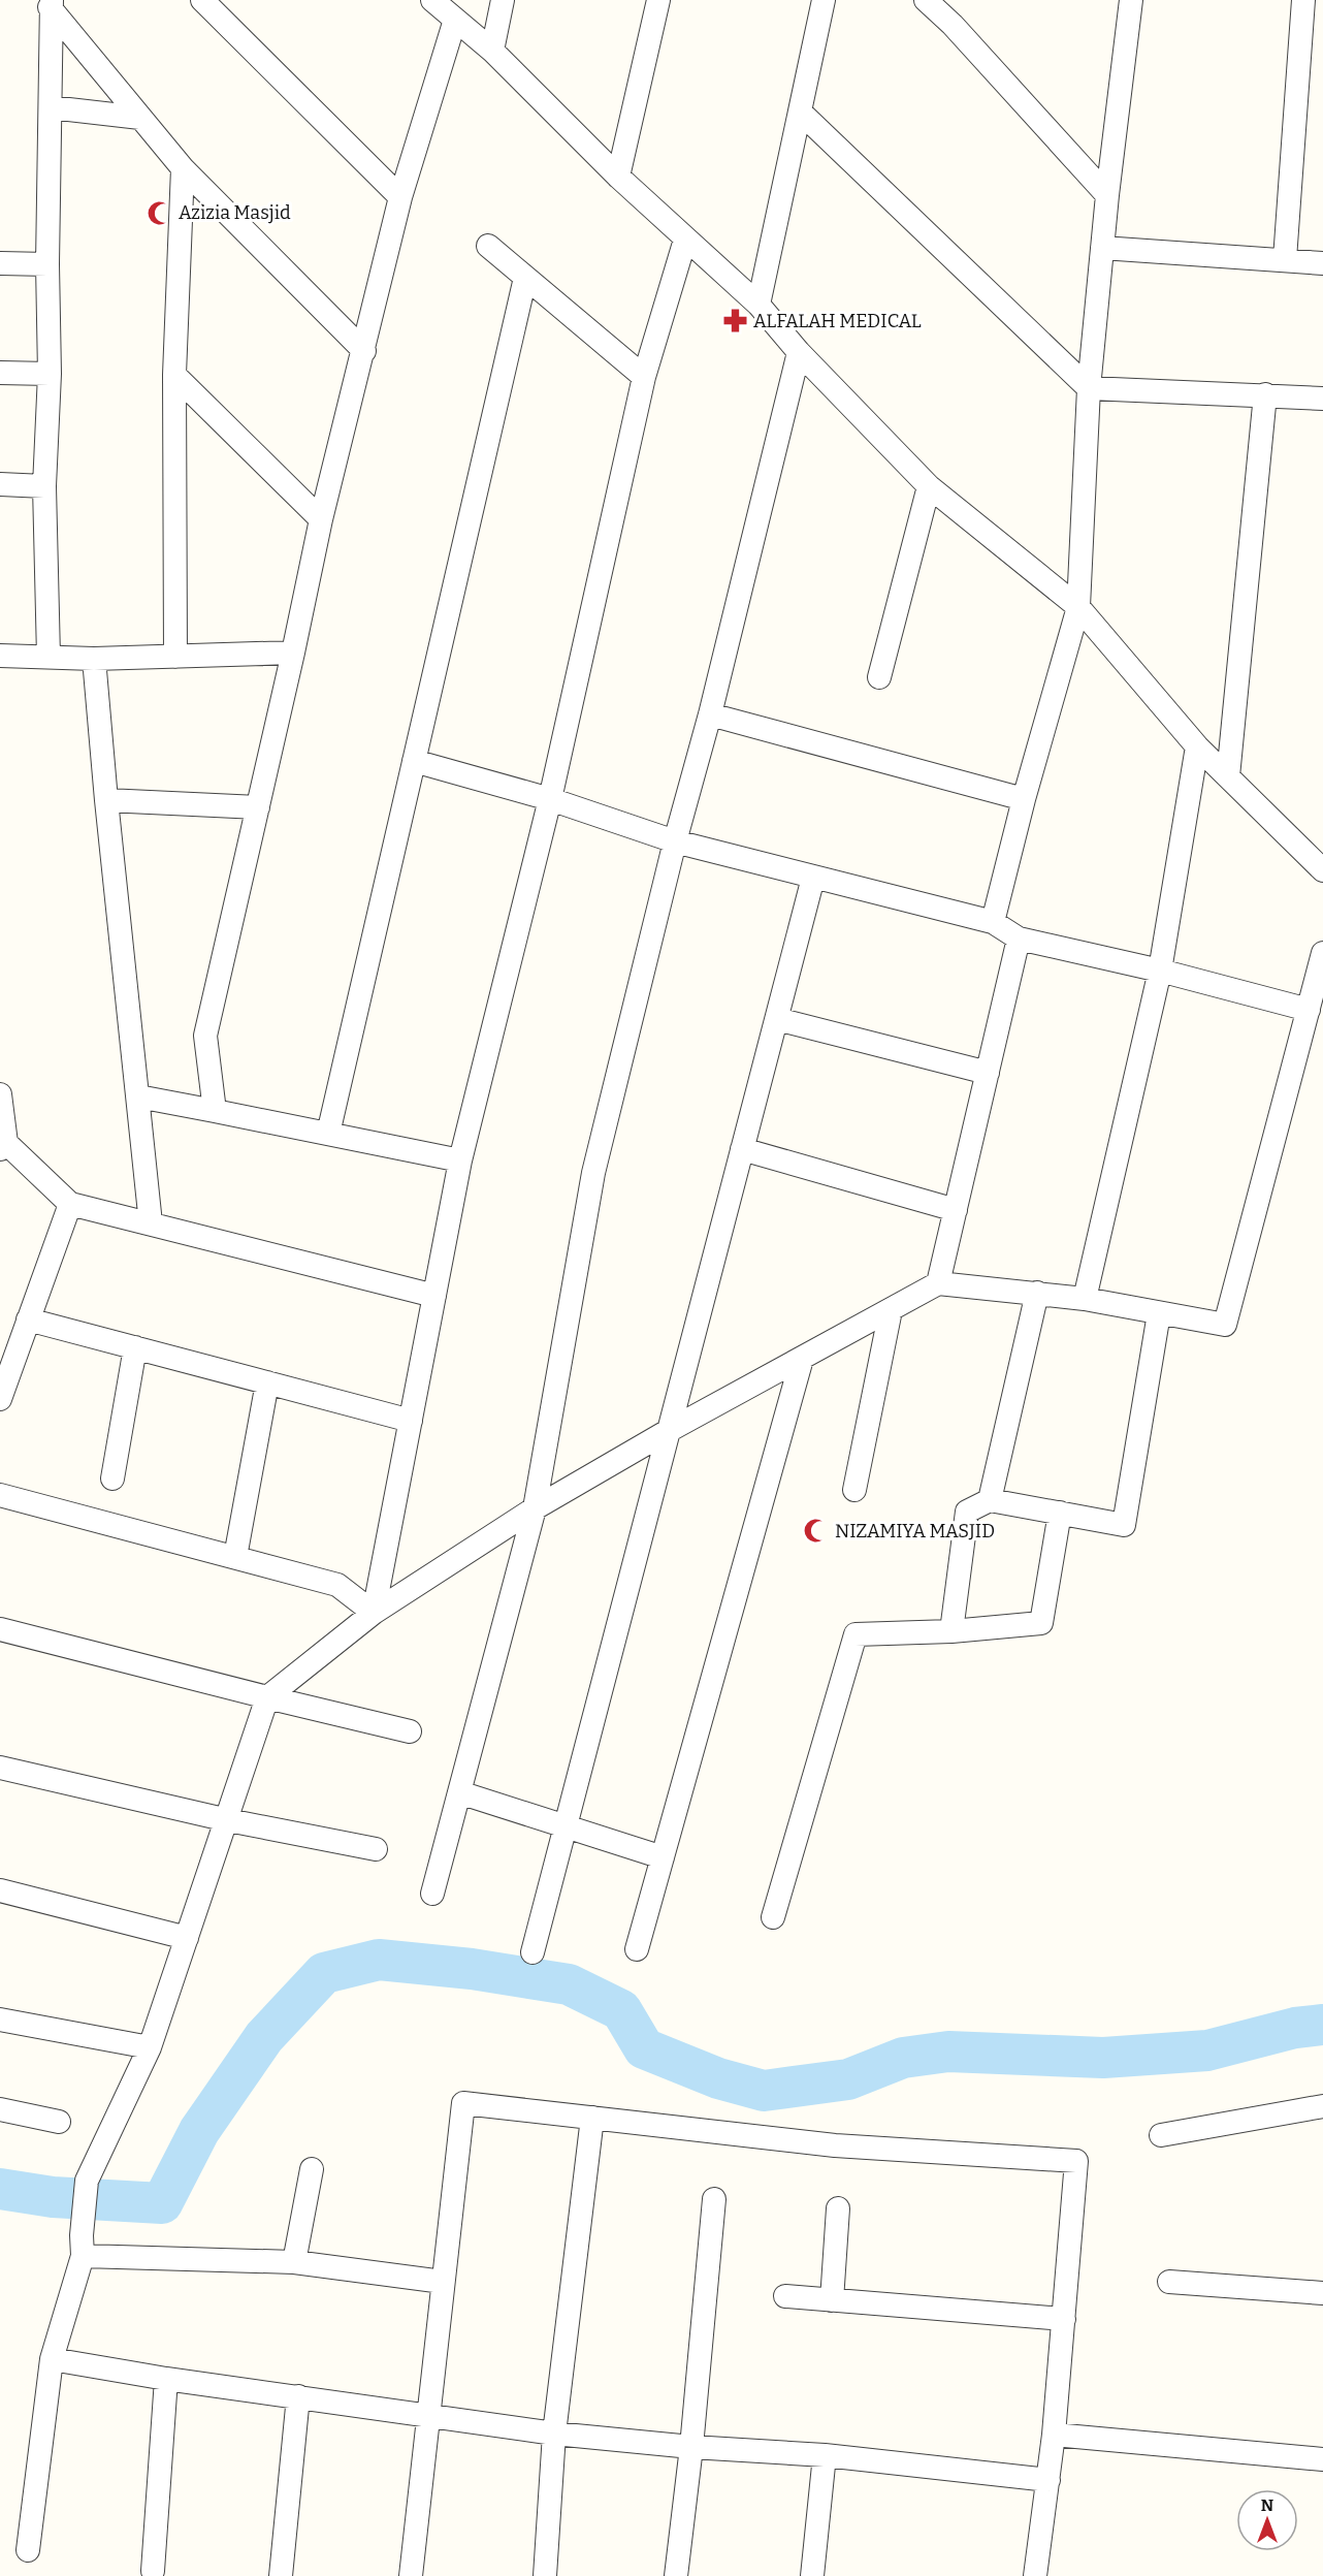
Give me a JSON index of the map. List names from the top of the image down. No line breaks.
{"places":{"mosque":["Azizia Masjid","NIZAMIYA MASJID"],"pharmacy":["ALFALAH MEDICAL"]},"north":"top"}
